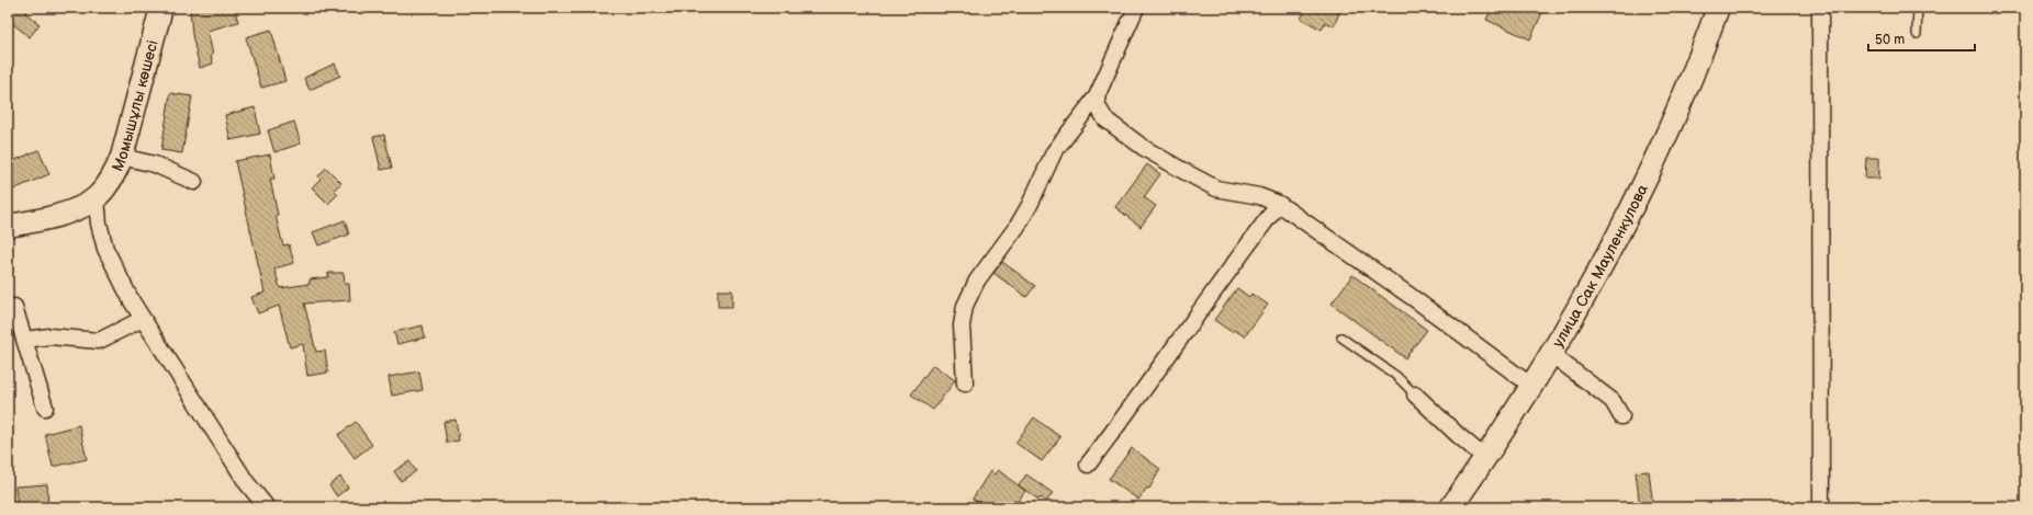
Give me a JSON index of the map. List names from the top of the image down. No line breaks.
{"streets":{"main road":["Момышұлы көшесі","улица Сак Мауленкулова"]},"scale_bar":"50 m"}
